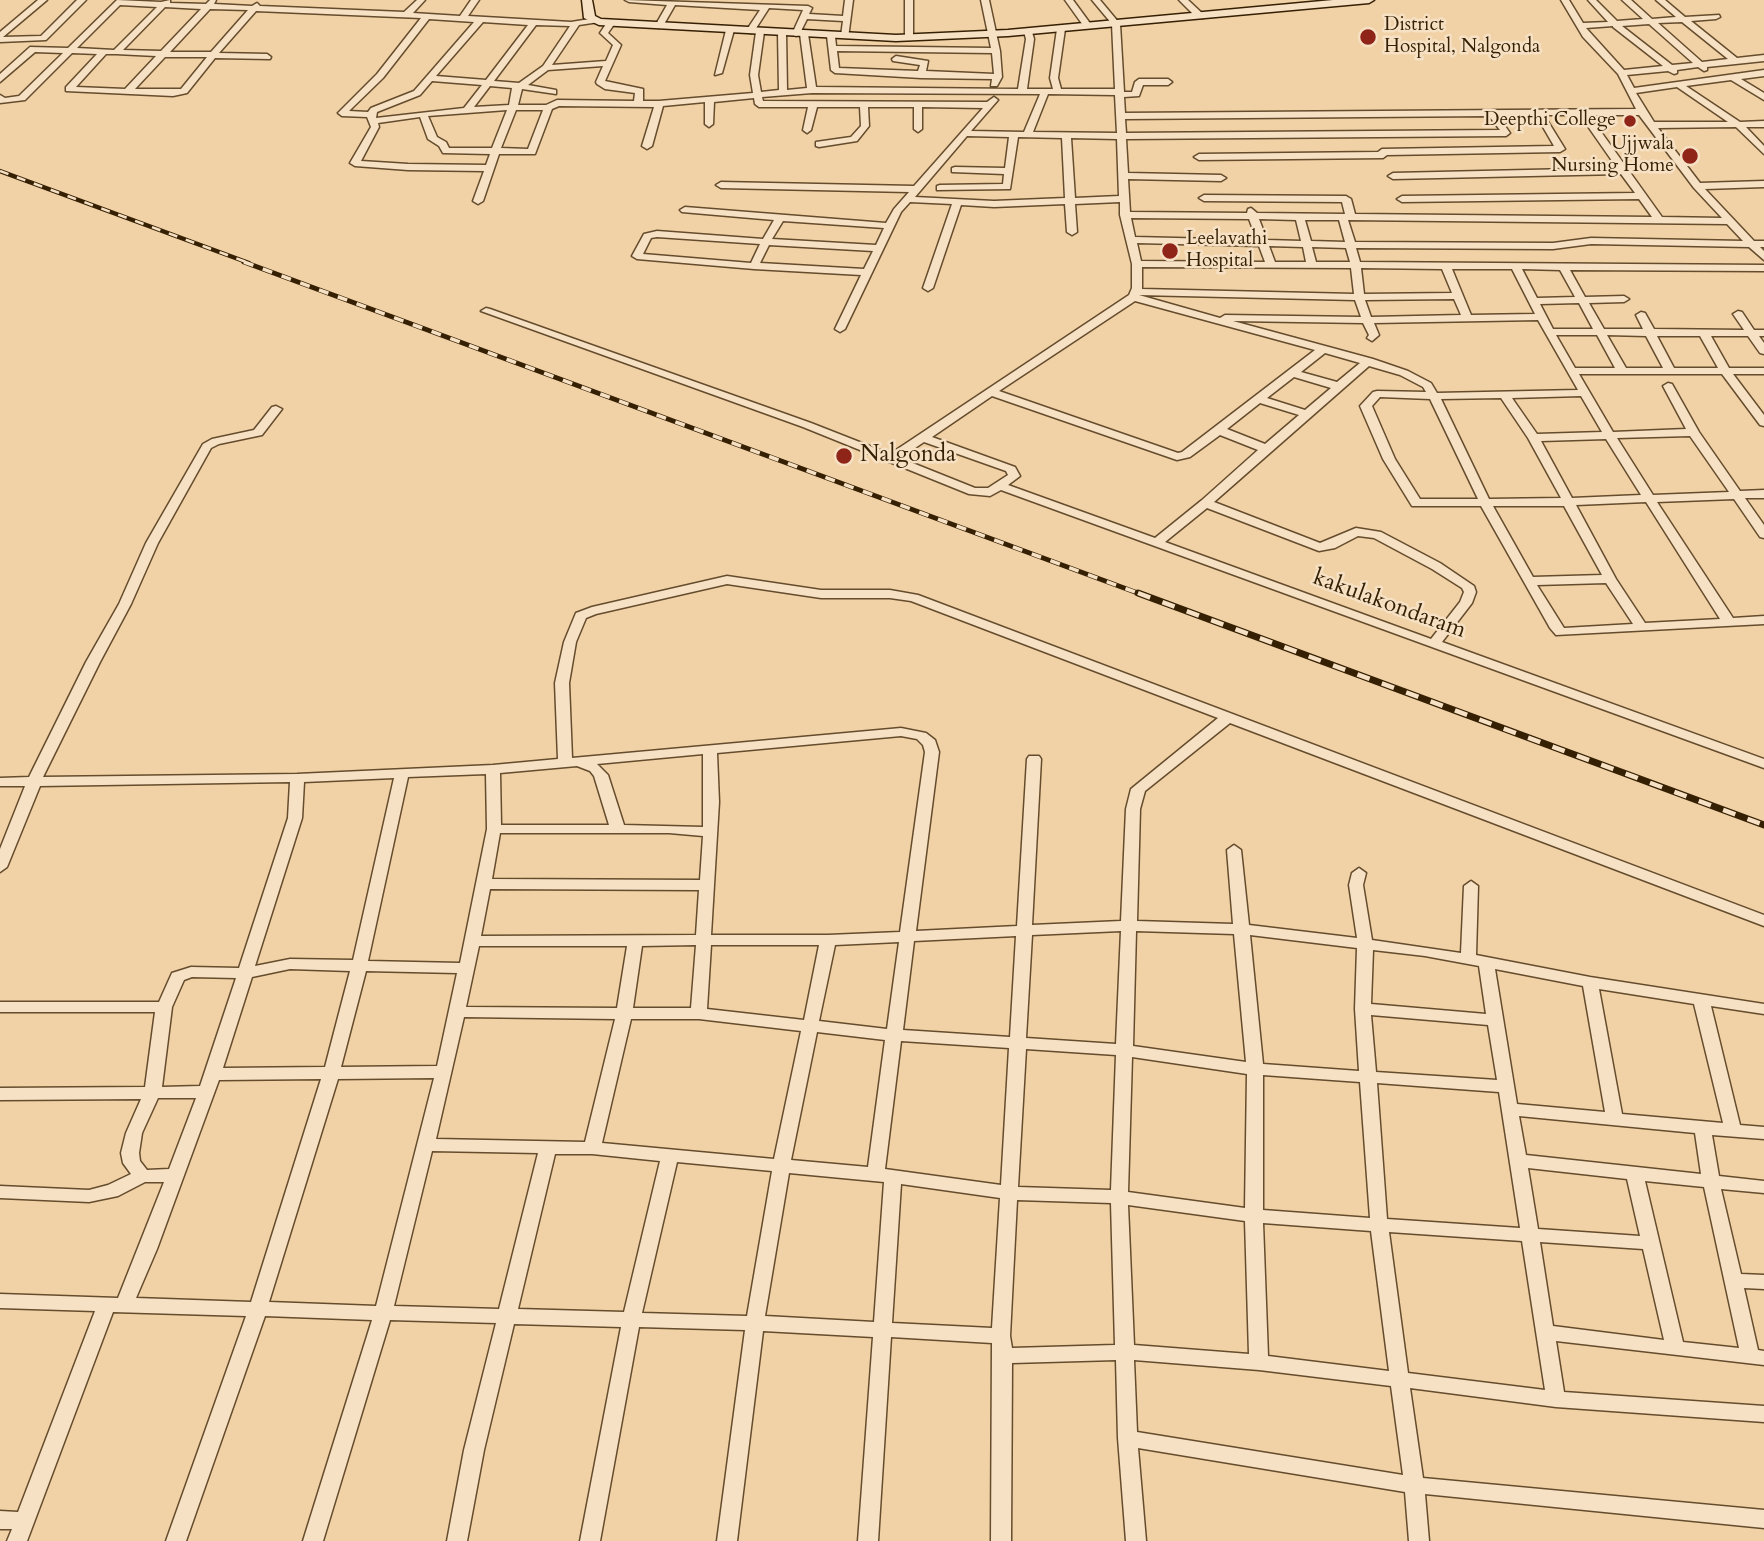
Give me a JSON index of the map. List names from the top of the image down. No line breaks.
{"streets":{"street":["kakulakondaram"]},"places":["District Hospital, Nalgonda","Deepthi College","Ujjwala Nursing Home","Leelavathi Hospital","Nalgonda"]}
